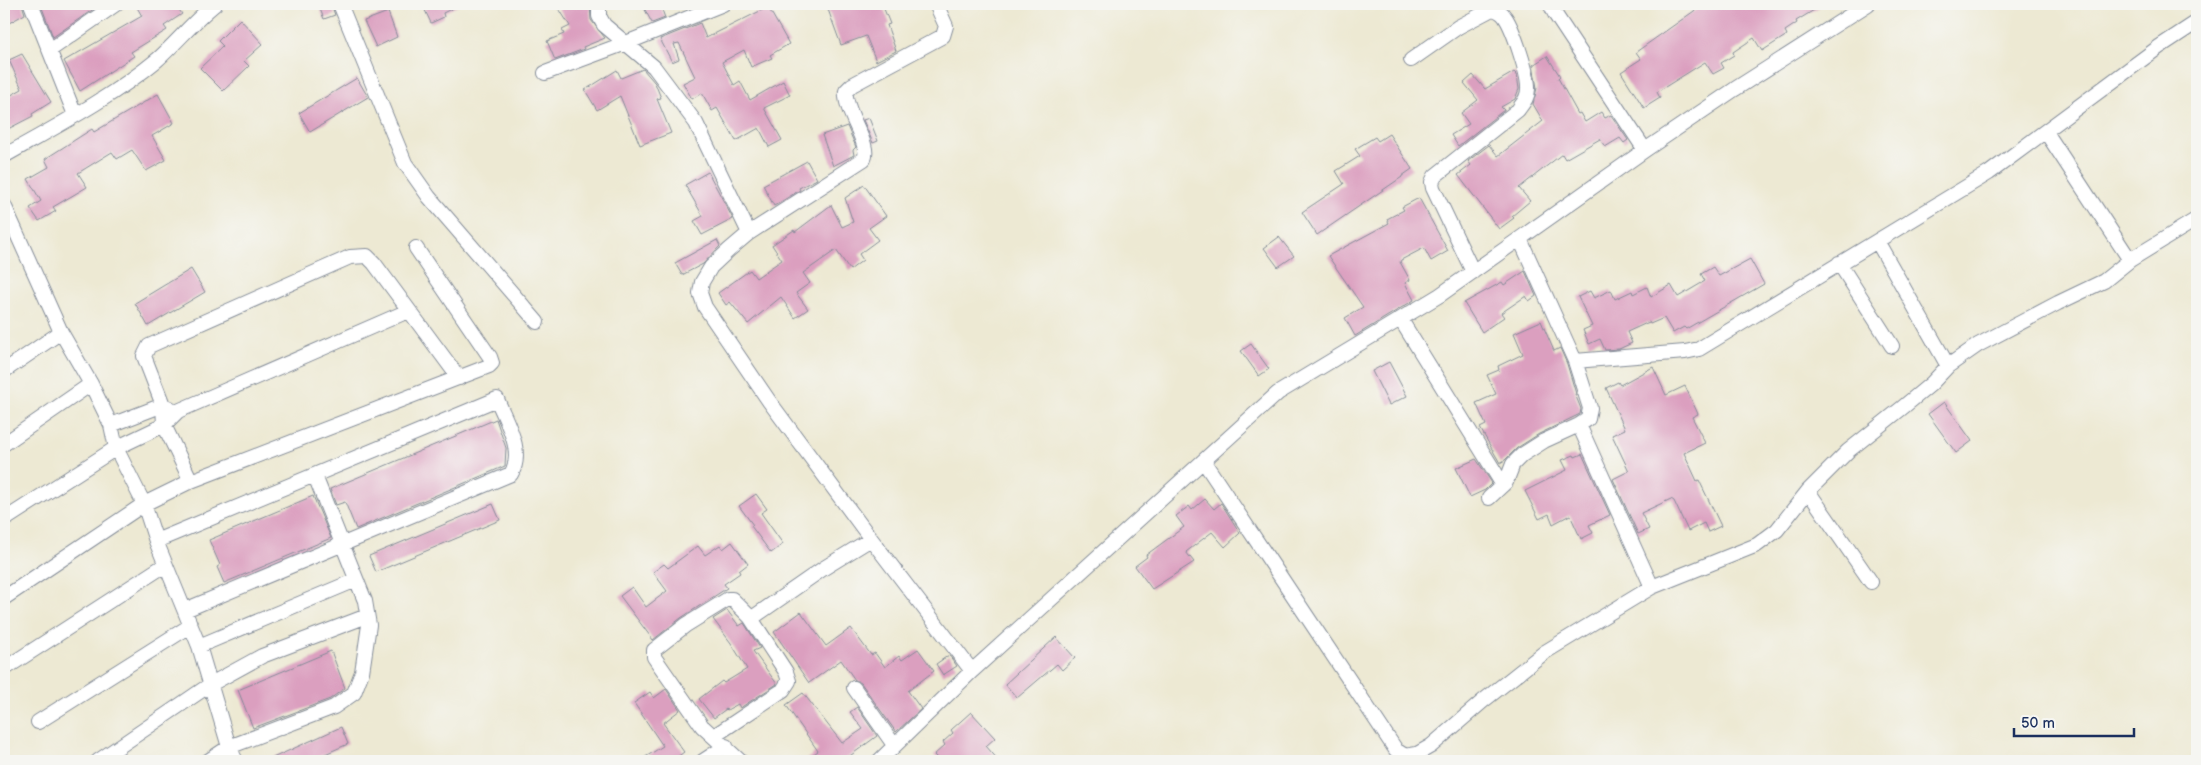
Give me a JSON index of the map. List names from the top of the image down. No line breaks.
{"scale_bar":"50 m"}
